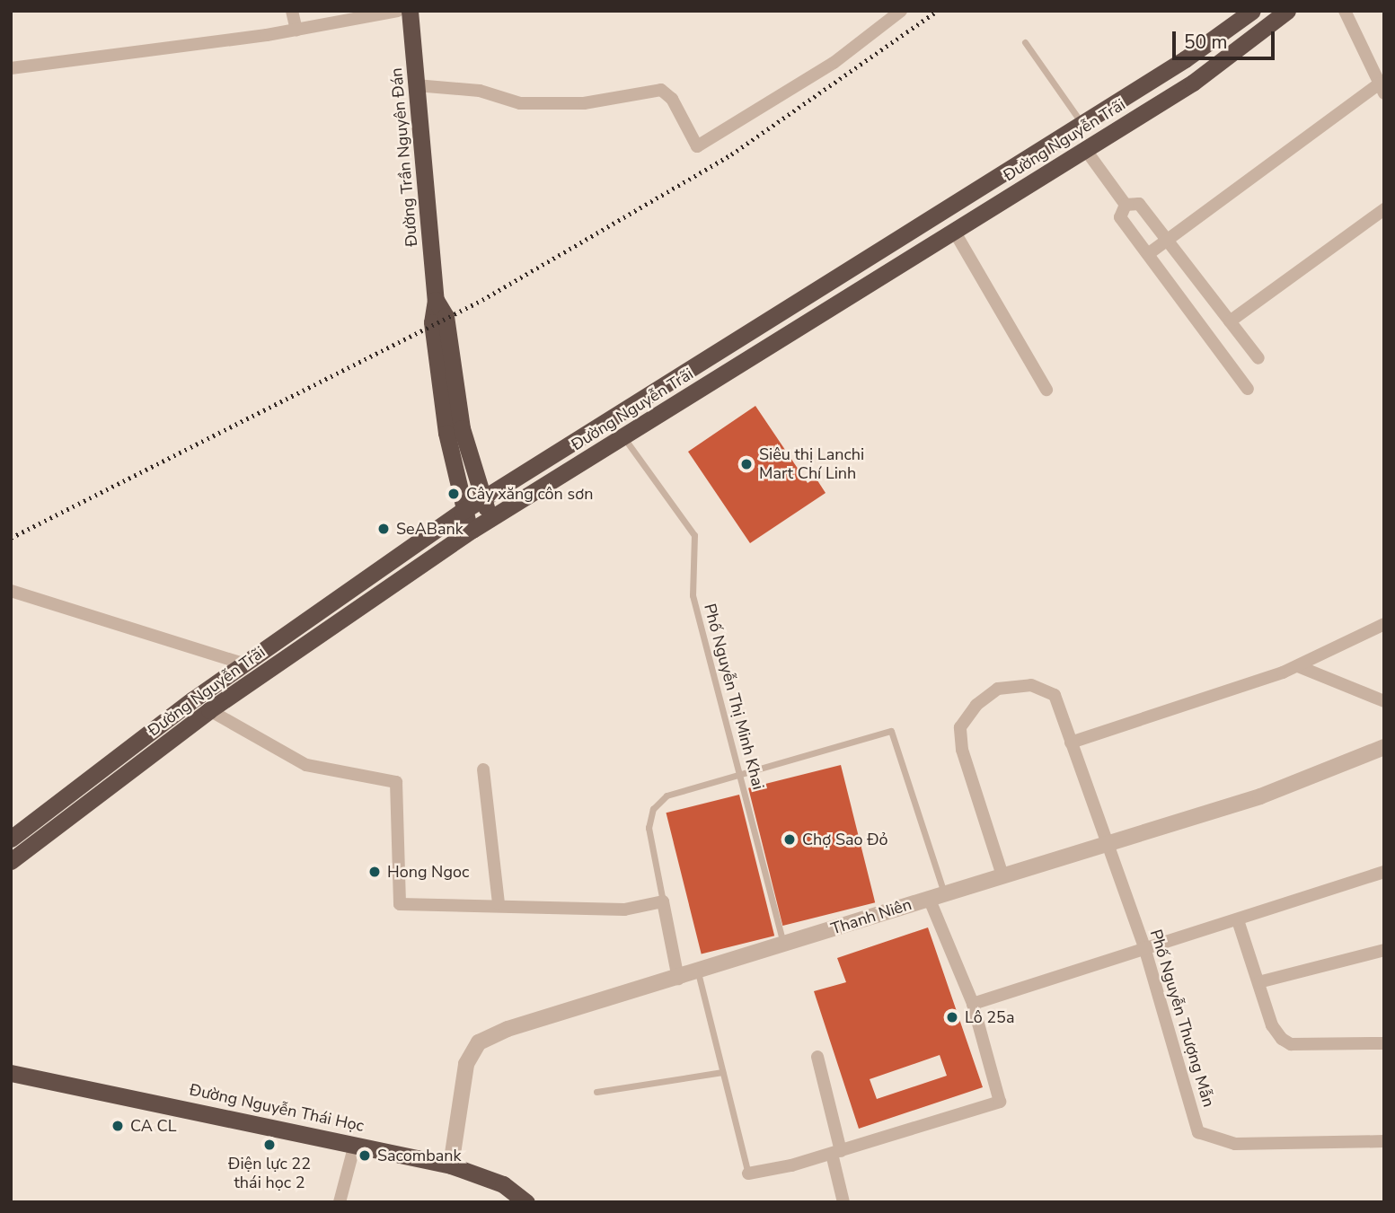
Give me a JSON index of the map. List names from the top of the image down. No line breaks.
{"streets":{"highway":["Đường Nguyễn Trãi","Đường Trần Nguyên Đán","Đường Nguyễn Thái Học"],"street":["Thanh Niên","Phố Nguyễn Thượng Mẫn"],"lane":["Phố Nguyễn Thị Minh Khai"]},"crossings":[["Đường Nguyễn Trãi","Đường Trần Nguyên Đán"],["Đường Nguyễn Trãi","Phố Nguyễn Thị Minh Khai"],["Phố Nguyễn Thị Minh Khai","Thanh Niên"],["Thanh Niên","Phố Nguyễn Thượng Mẫn"],["Thanh Niên","Đường Nguyễn Thái Học"]],"places":["Siêu thị Lanchi Mart Chí Linh","Cây xăng côn sơn","SeABank","Chợ Sao Đỏ","Hong Ngoc","Lô 25a","CA CL","Điện lực 22 thái học 2","Sacombank"],"scale_bar":"50 m"}
